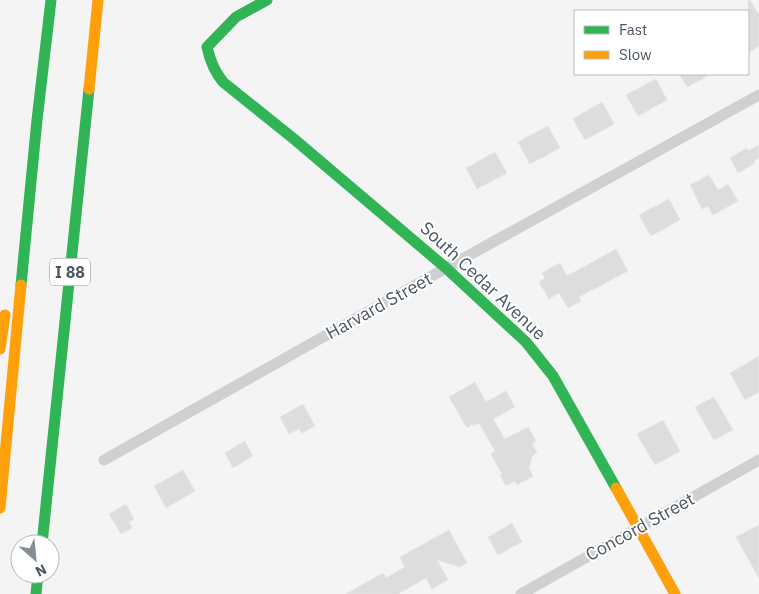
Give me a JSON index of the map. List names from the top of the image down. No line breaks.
{"streets":{"main road":["I 88","South Cedar Avenue"],"street":["Harvard Street","Concord Street"]},"crossings":[["South Cedar Avenue","Harvard Street"],["South Cedar Avenue","Concord Street"]],"legend":["Fast","Slow"],"north":"bottom right"}
